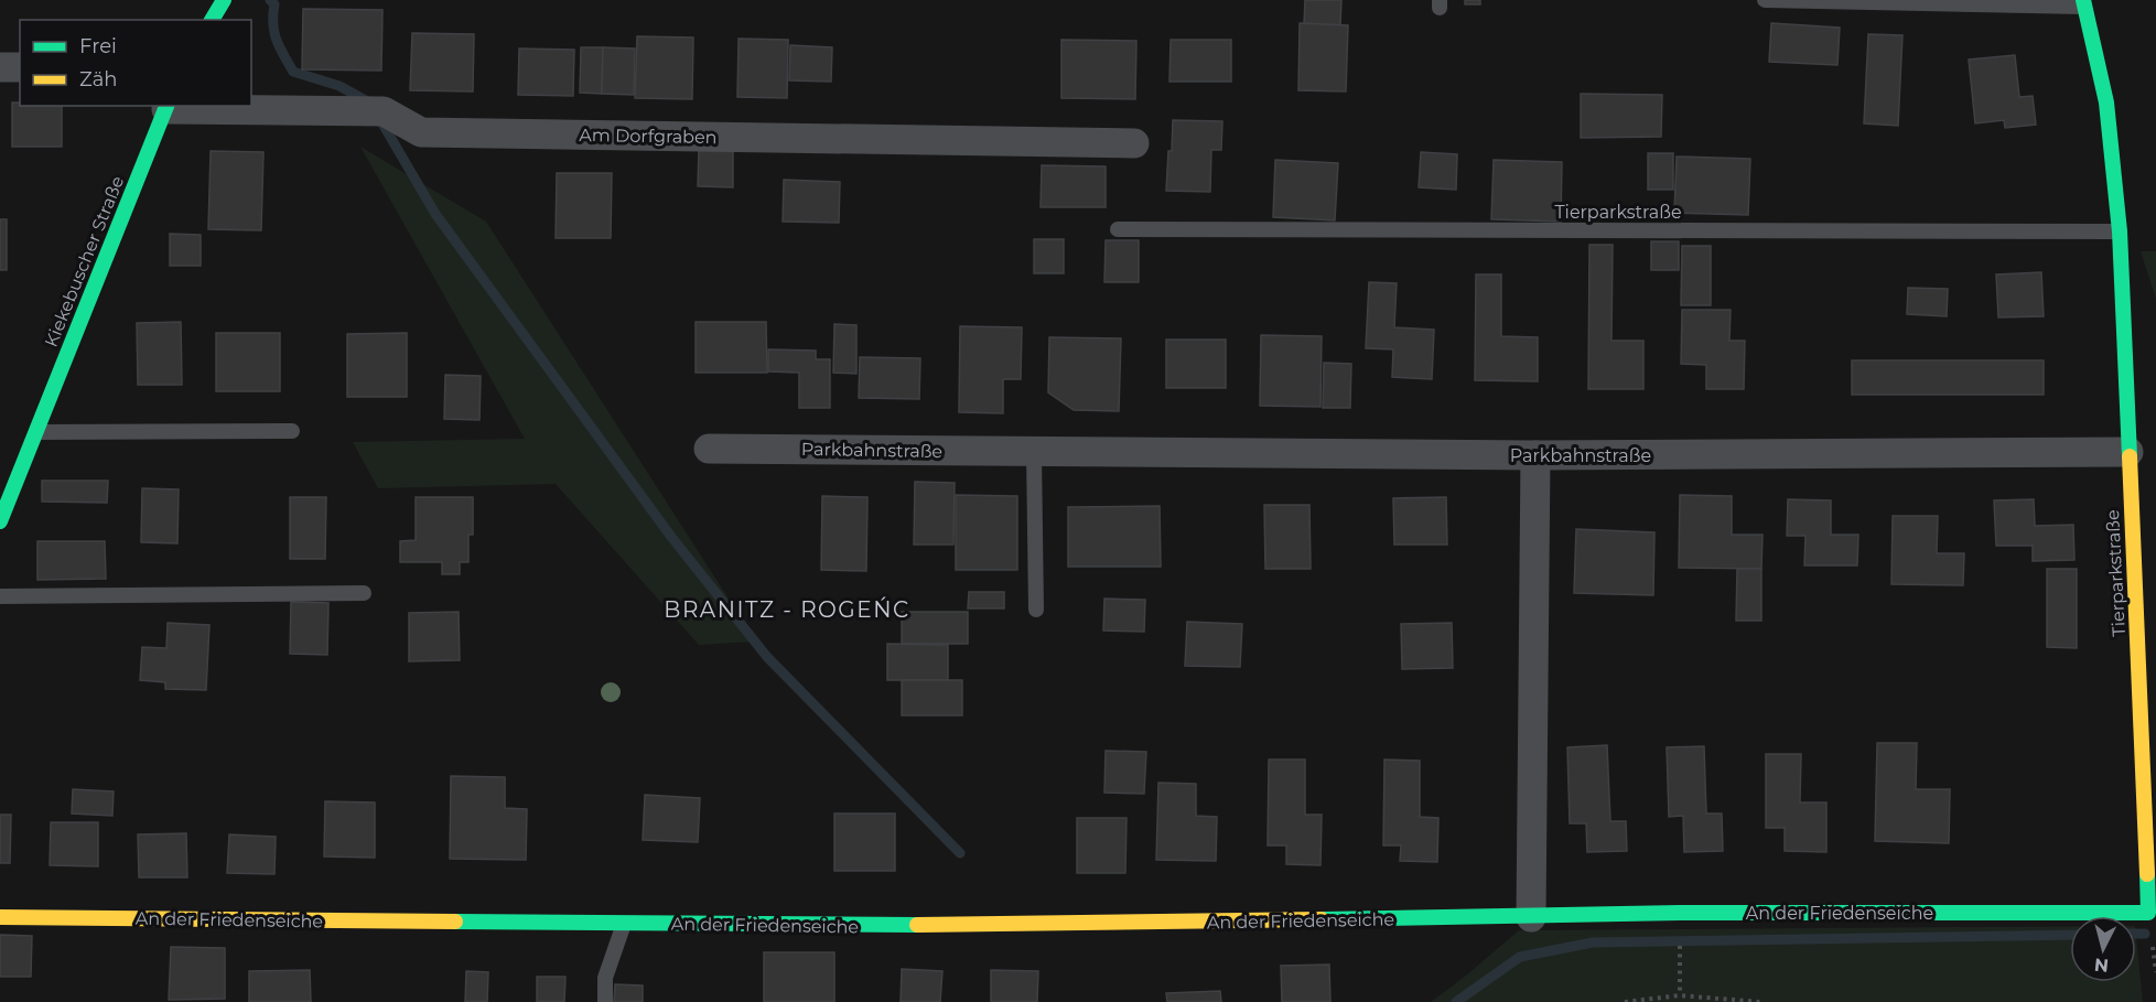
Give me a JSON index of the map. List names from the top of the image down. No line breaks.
{"streets":{"street":["Am Dorfgraben","Tierparkstraße","Kiekebuscher Straße","Parkbahnstraße","An der Friedenseiche"]},"crossings":[["Am Dorfgraben","Kiekebuscher Straße"],["Tierparkstraße","Parkbahnstraße"],["Tierparkstraße","An der Friedenseiche"]],"districts":["BRANITZ - ROGEŃC"],"legend":["Frei","Zäh"],"north":"bottom"}
